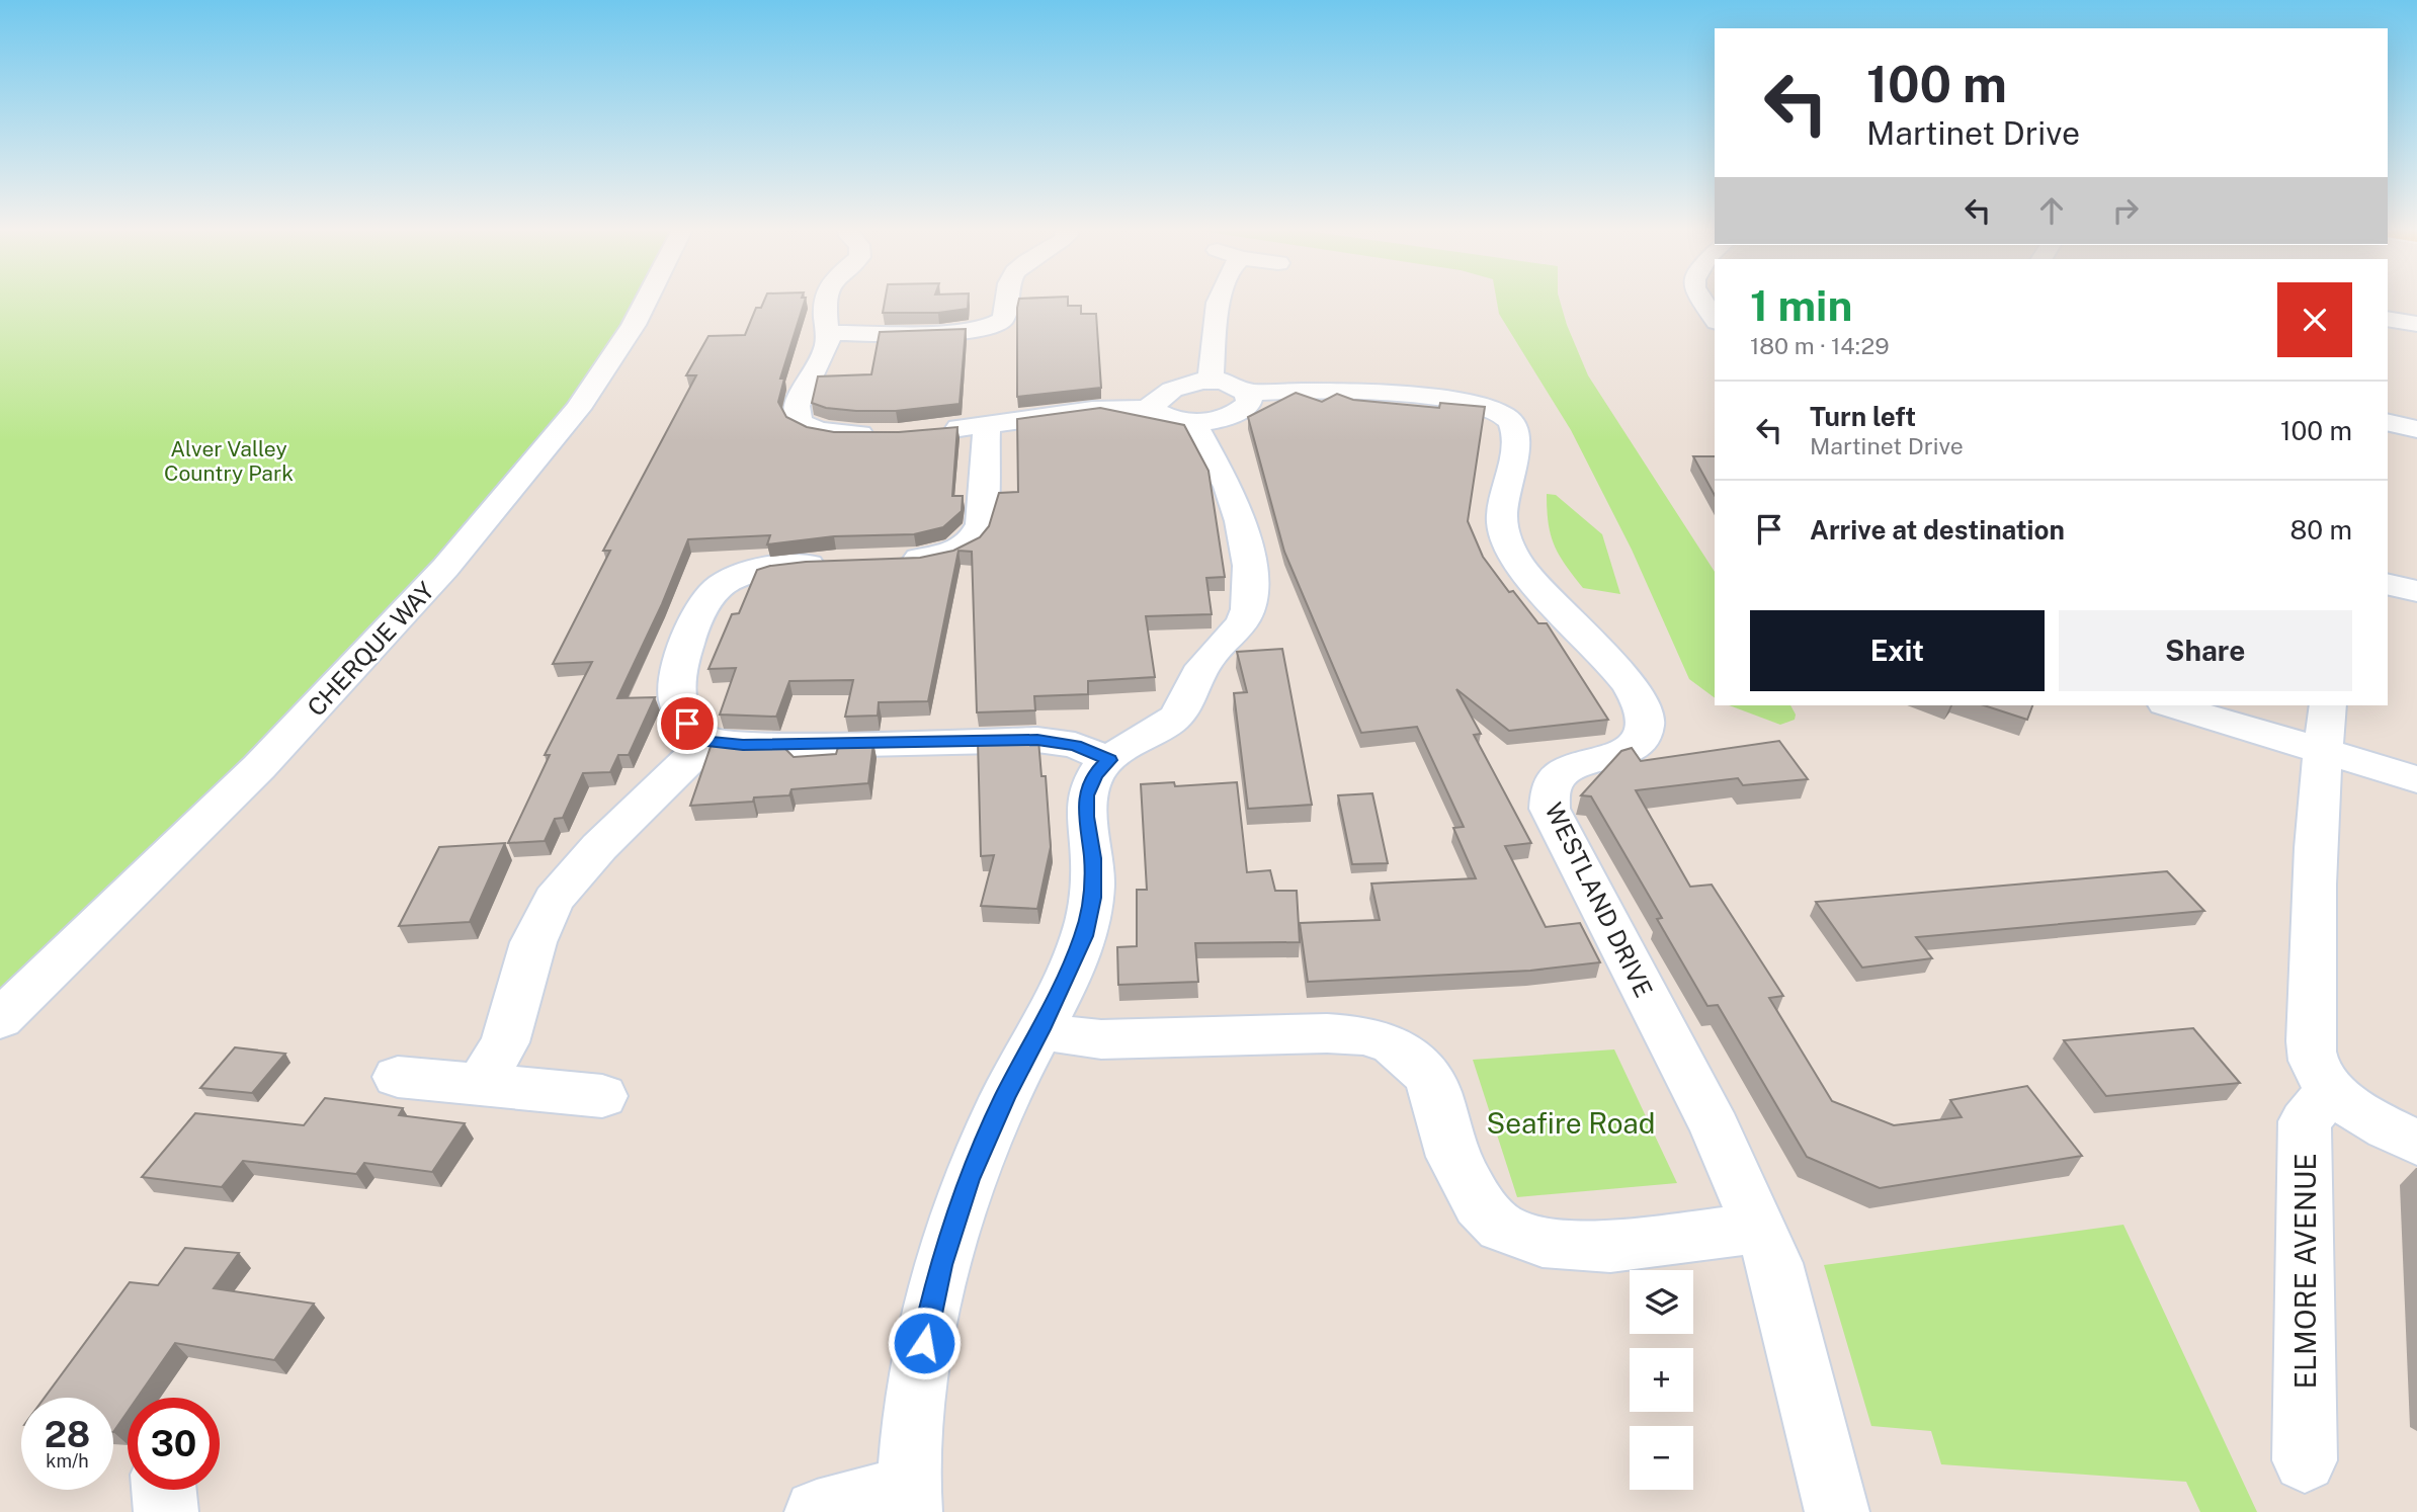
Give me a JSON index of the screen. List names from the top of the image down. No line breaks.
{"streets":{"street":["CHERQUE WAY","WESTLAND DRIVE","ELMORE AVENUE"]},"parks":["Alver Valley Country Park","Seafire Road"],"page":{"turn":["100 m","Martinet Drive"],"heading":["1 min","180 m · 14:29"],"list":[{"name":"Turn left","note":"Martinet Drive","value":"100 m"},{"name":"Arrive at destination","value":"80 m"}],"buttons":["Exit","Share"],"map_buttons":["+","−"],"speed":"28 km/h","limit":"30"}}
